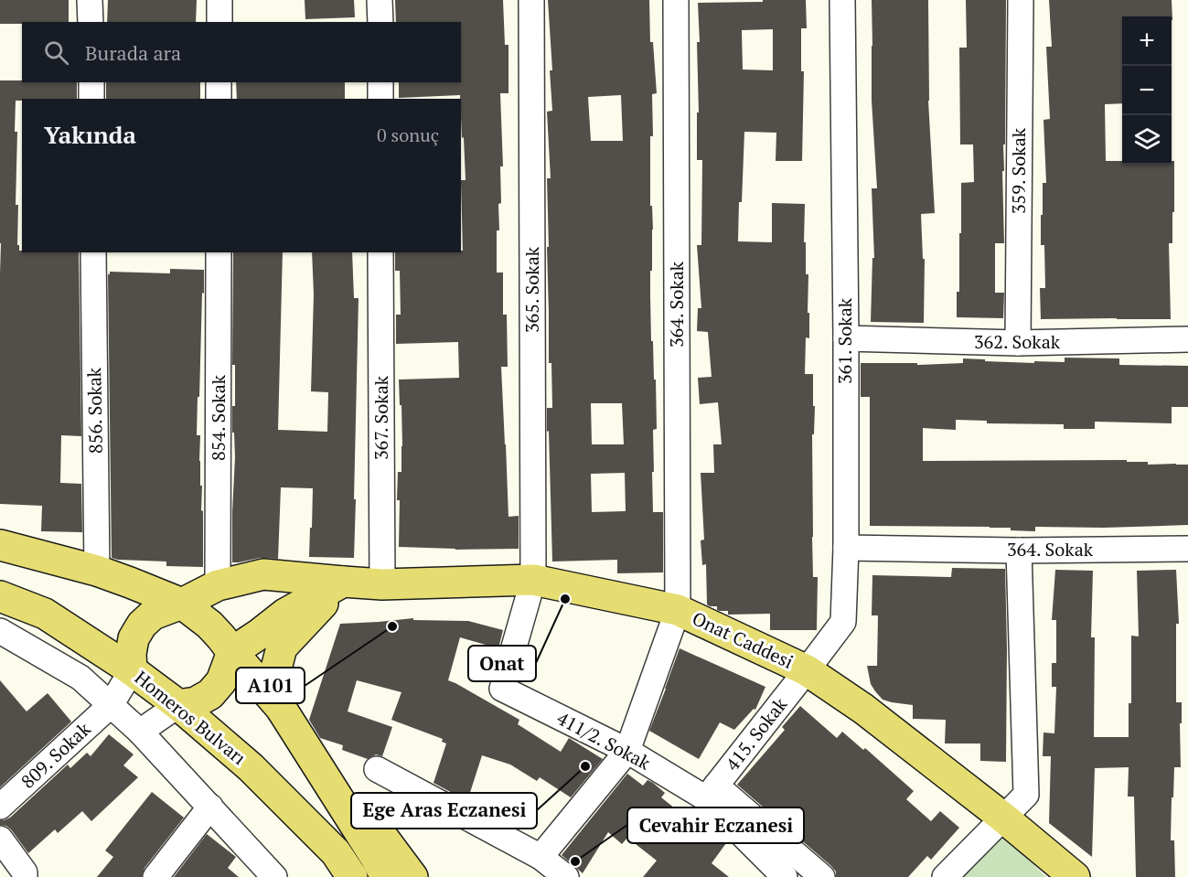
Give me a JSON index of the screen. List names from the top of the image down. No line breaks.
{"streets":{"main road":["Onat Caddesi","Homeros Bulvarı"],"street":["359. Sokak","365. Sokak","364. Sokak","361. Sokak","362. Sokak","856. Sokak","854. Sokak","367. Sokak","415. Sokak","411/2. Sokak","809. Sokak"]},"crossings":[["359. Sokak","362. Sokak"],["365. Sokak","Onat Caddesi"],["365. Sokak","411/2. Sokak"],["364. Sokak","361. Sokak"],["364. Sokak","Onat Caddesi"],["364. Sokak","411/2. Sokak"],["361. Sokak","362. Sokak"],["361. Sokak","Onat Caddesi"],["361. Sokak","415. Sokak"],["854. Sokak","Onat Caddesi"],["367. Sokak","Onat Caddesi"],["Onat Caddesi","Homeros Bulvarı"],["Onat Caddesi","415. Sokak"],["Onat Caddesi","411/2. Sokak"],["Onat Caddesi","809. Sokak"],["Homeros Bulvarı","809. Sokak"],["415. Sokak","411/2. Sokak"]],"places":["Onat","A101","Ege Aras Eczanesi","Cevahir Eczanesi"],"page":{"map_buttons":["+","−"],"search":"Burada ara","heading":["Yakında","0 sonuç"]}}
